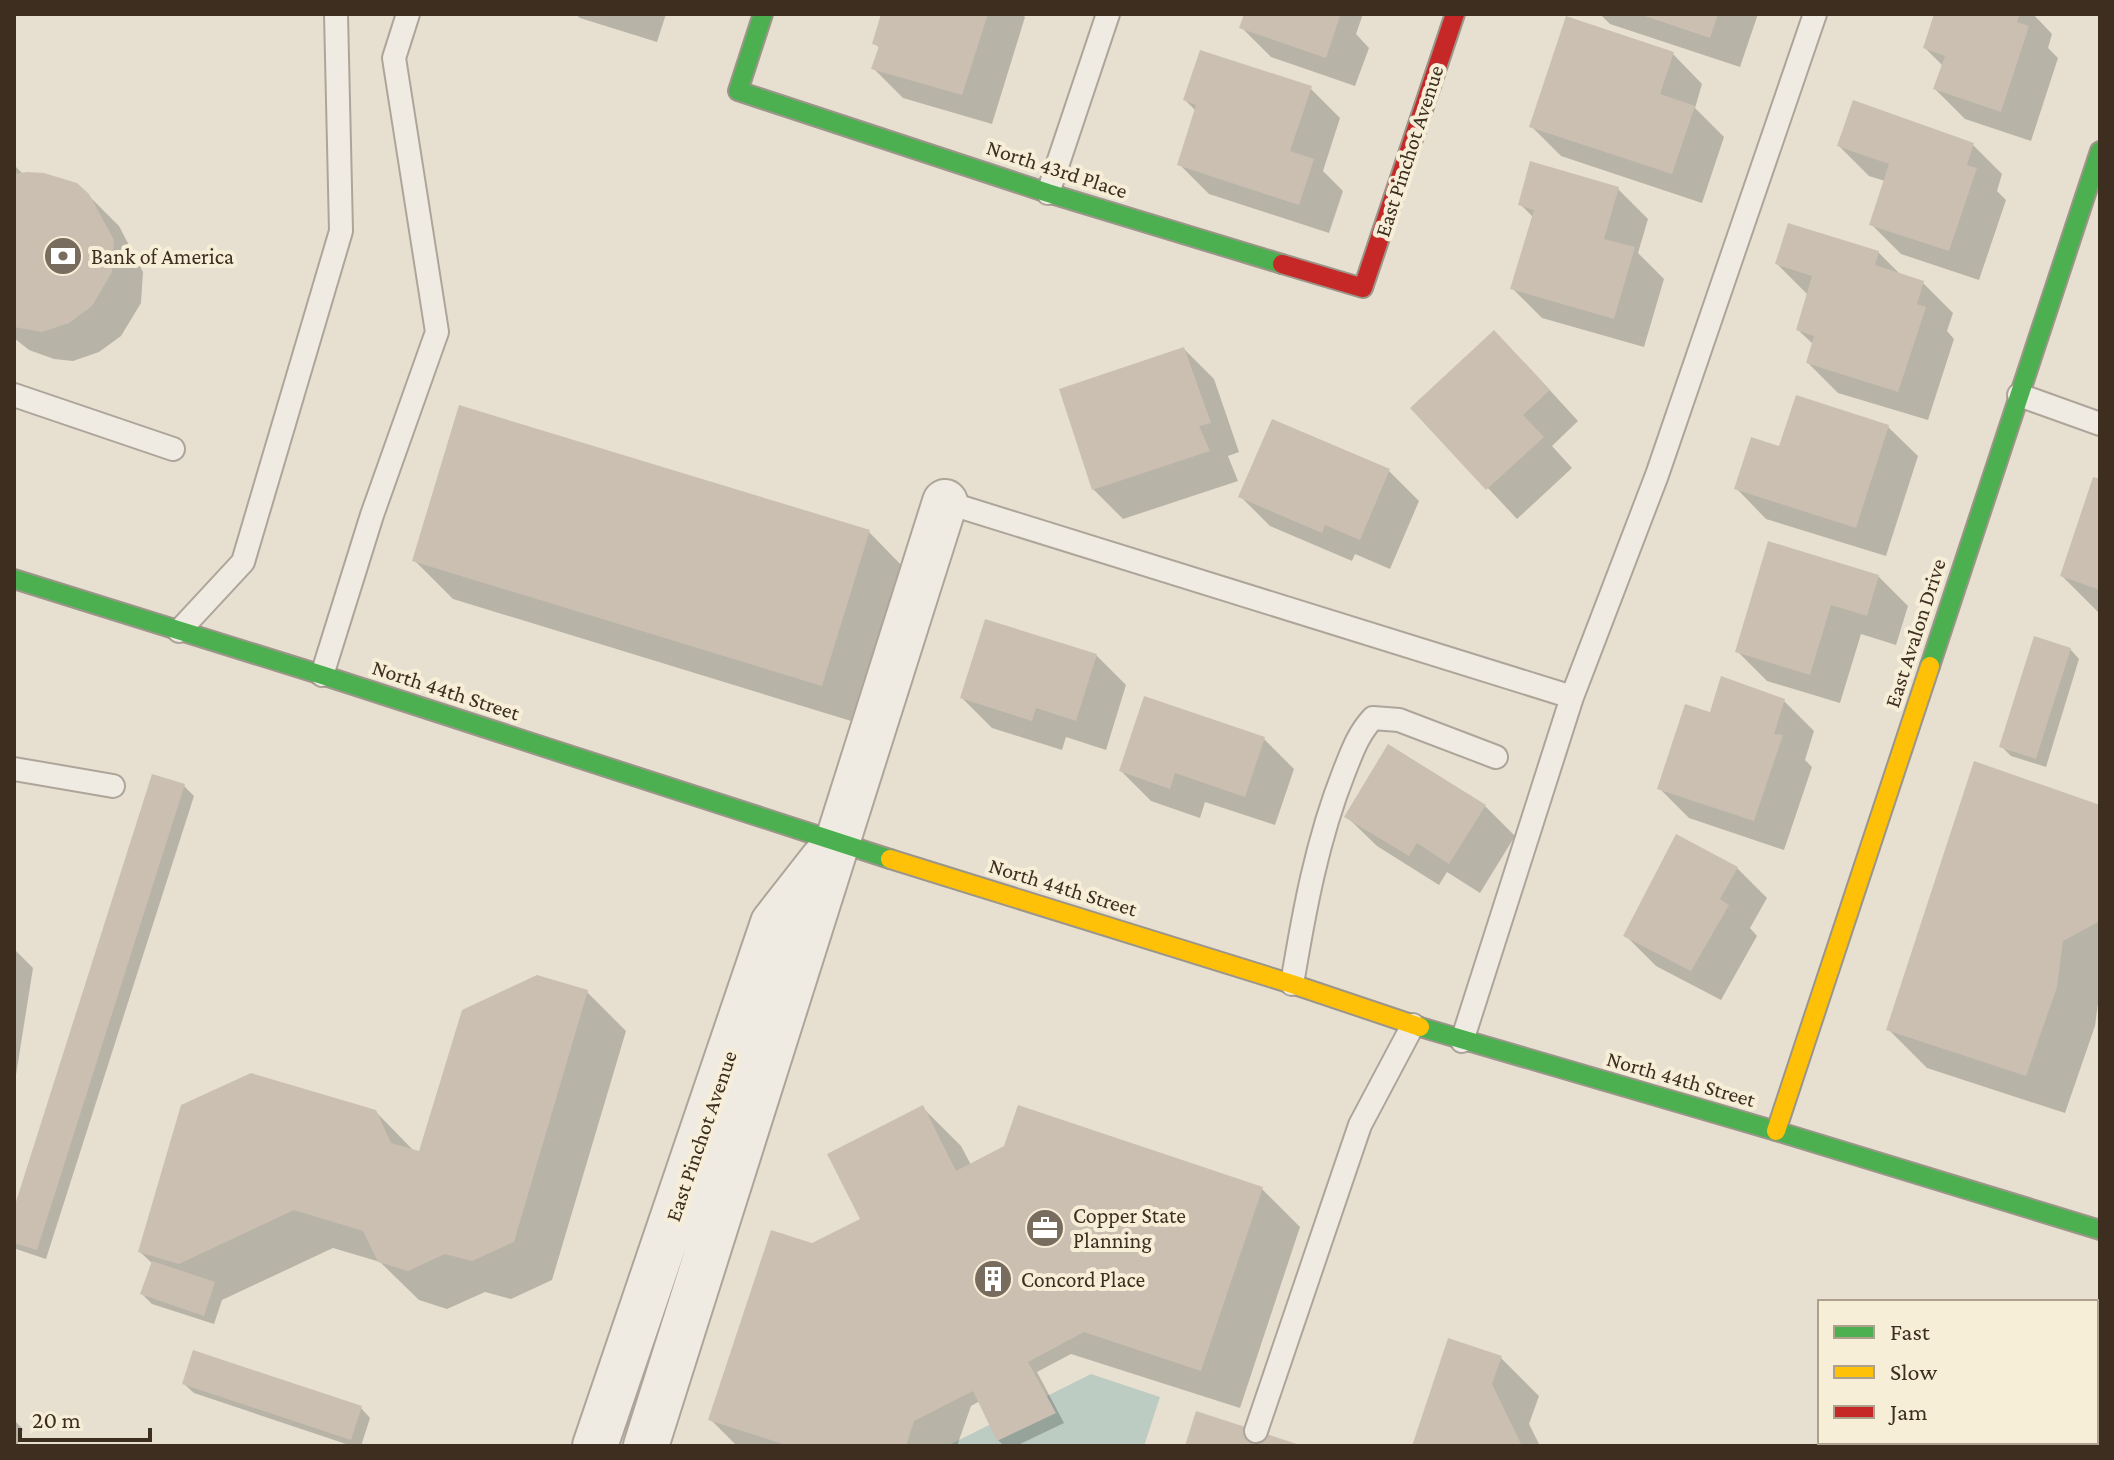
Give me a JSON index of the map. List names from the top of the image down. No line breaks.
{"streets":{"main road":["East Pinchot Avenue","North 43rd Place","East Avalon Drive","North 44th Street"]},"crossings":[["East Pinchot Avenue","North 43rd Place"],["East Pinchot Avenue","North 44th Street"],["East Avalon Drive","North 44th Street"]],"places":{"bank":["Bank of America"],"office":["Copper State Planning"],"building":["Concord Place"]},"legend":["Fast","Slow","Jam"],"scale_bar":"20 m"}
